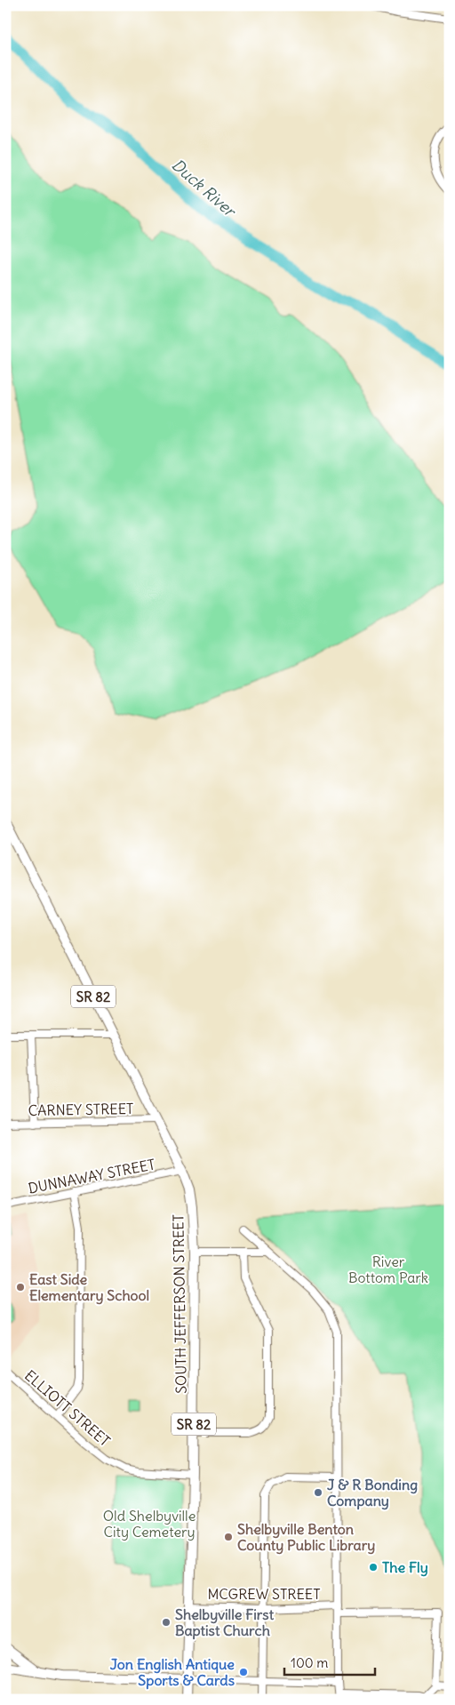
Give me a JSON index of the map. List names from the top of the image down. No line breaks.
{"streets":{"main road":["SR 82","SOUTH JEFFERSON STREET"],"street":["CARNEY STREET","DUNNAWAY STREET","ELLIOTT STREET","MCGREW STREET"]},"crossings":[["SR 82","CARNEY STREET"],["SR 82","DUNNAWAY STREET"],["SR 82","SOUTH JEFFERSON STREET"],["DUNNAWAY STREET","SOUTH JEFFERSON STREET"],["SOUTH JEFFERSON STREET","ELLIOTT STREET"],["SOUTH JEFFERSON STREET","MCGREW STREET"]],"water":["Duck River"],"parks":["River Bottom Park","Old Shelbyville City Cemetery"],"places":["East Side Elementary School","J & R Bonding Company","Shelbyville Benton County Public Library","The Fly","Shelbyville First Baptist Church","Jon English Antique Sports & Cards"],"scale_bar":"100 m"}
